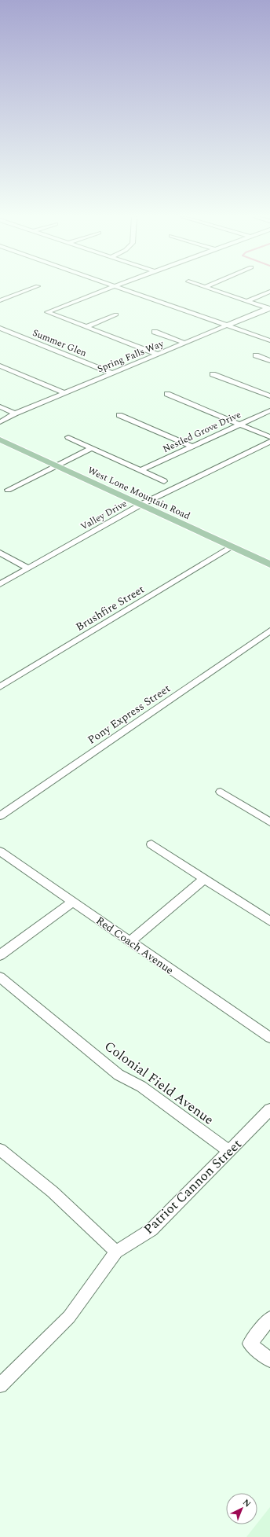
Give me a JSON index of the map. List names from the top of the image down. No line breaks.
{"streets":{"main road":["West Lone Mountain Road"],"street":["Summer Glen","Spring Falls Way","Nestled Grove Drive","Valley Drive","Brushfire Street","Pony Express Street","Red Coach Avenue","Colonial Field Avenue","Patriot Cannon Street"]},"crossings":[["Summer Glen","Spring Falls Way"],["West Lone Mountain Road","Valley Drive"],["West Lone Mountain Road","Brushfire Street"],["Colonial Field Avenue","Patriot Cannon Street"]],"north":"top right"}
